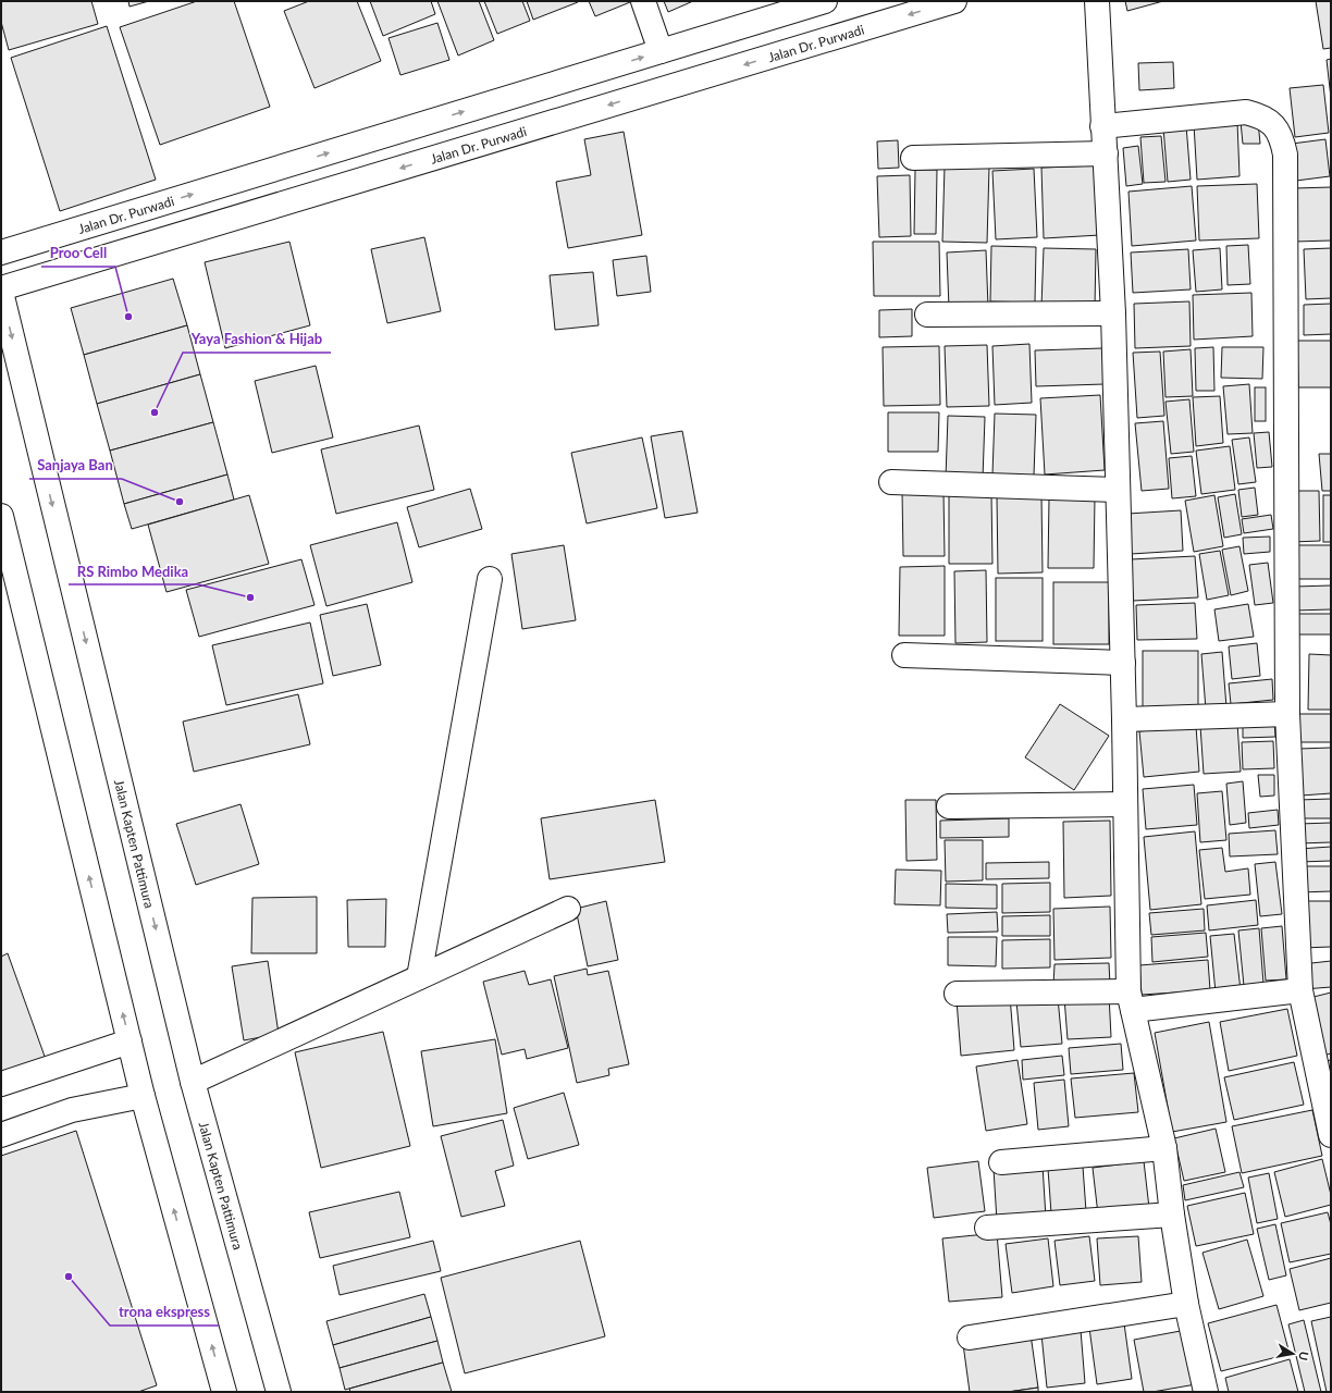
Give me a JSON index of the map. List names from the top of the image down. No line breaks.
{"streets":{"street":["Jalan Dr. Purwadi","Jalan Kapten Pattimura"]},"places":["Proo Cell","Yaya Fashion & Hijab","Sanjaya Ban","RS Rimbo Medika","trona ekspress"],"north":"right"}
